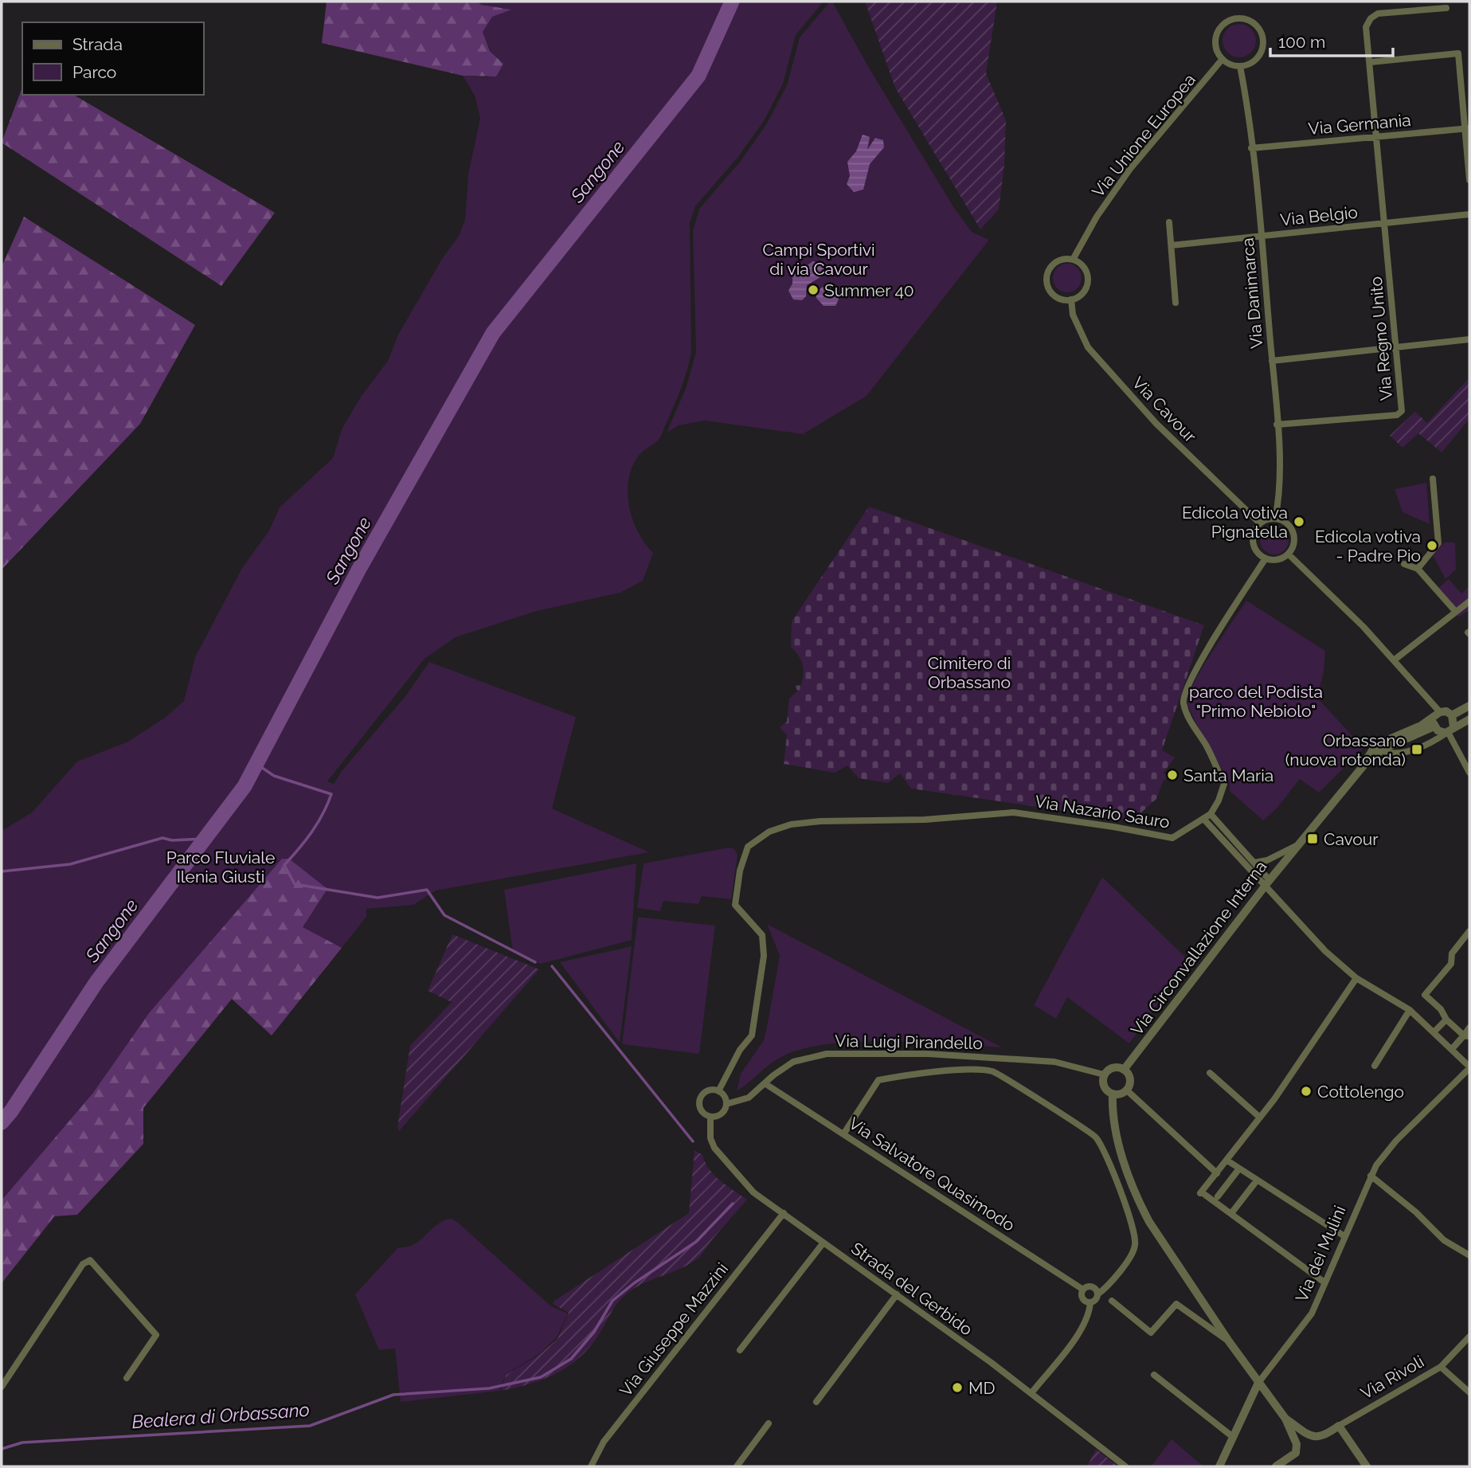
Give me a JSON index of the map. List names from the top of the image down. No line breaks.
{"streets":{"street":["Via Germania","Via Unione Europea","Via Belgio","Via Danimarca","Via Regno Unito","Via Cavour","Via Nazario Sauro","Via Circonvallazione Interna","Via Luigi Pirandello","Via Salvatore Quasimodo","Via dei Mulini","Strada del Gerbido","Via Giuseppe Mazzini","Via Rivoli"]},"crossings":[["Via Germania","Via Danimarca"],["Via Germania","Via Regno Unito"],["Via Unione Europea","Via Danimarca"],["Via Unione Europea","Via Cavour"],["Via Belgio","Via Danimarca"],["Via Belgio","Via Regno Unito"],["Via Danimarca","Via Regno Unito"],["Via Danimarca","Via Cavour"],["Via Danimarca","Via Nazario Sauro"],["Via Cavour","Via Nazario Sauro"],["Via Nazario Sauro","Via Luigi Pirandello"],["Via Nazario Sauro","Strada del Gerbido"],["Via Circonvallazione Interna","Via Luigi Pirandello"],["Via Luigi Pirandello","Via Salvatore Quasimodo"],["Via Luigi Pirandello","Strada del Gerbido"],["Strada del Gerbido","Via Giuseppe Mazzini"]],"water":["Sangone","Bealera di Orbassano"],"parks":["Campi Sportivi di via Cavour","Cimitero di Orbassano","parco del Podista \"Primo Nebiolo\"","Parco Fluviale Ilenia Giusti"],"places":{"other":["Summer 40","Edicola votiva Pignatella","Edicola votiva - Padre Pio","Santa Maria","Cottolengo","MD"],"transit":["Orbassano (nuova rotonda)","Cavour"]},"legend":["Strada","Parco"],"scale_bar":"100 m"}
